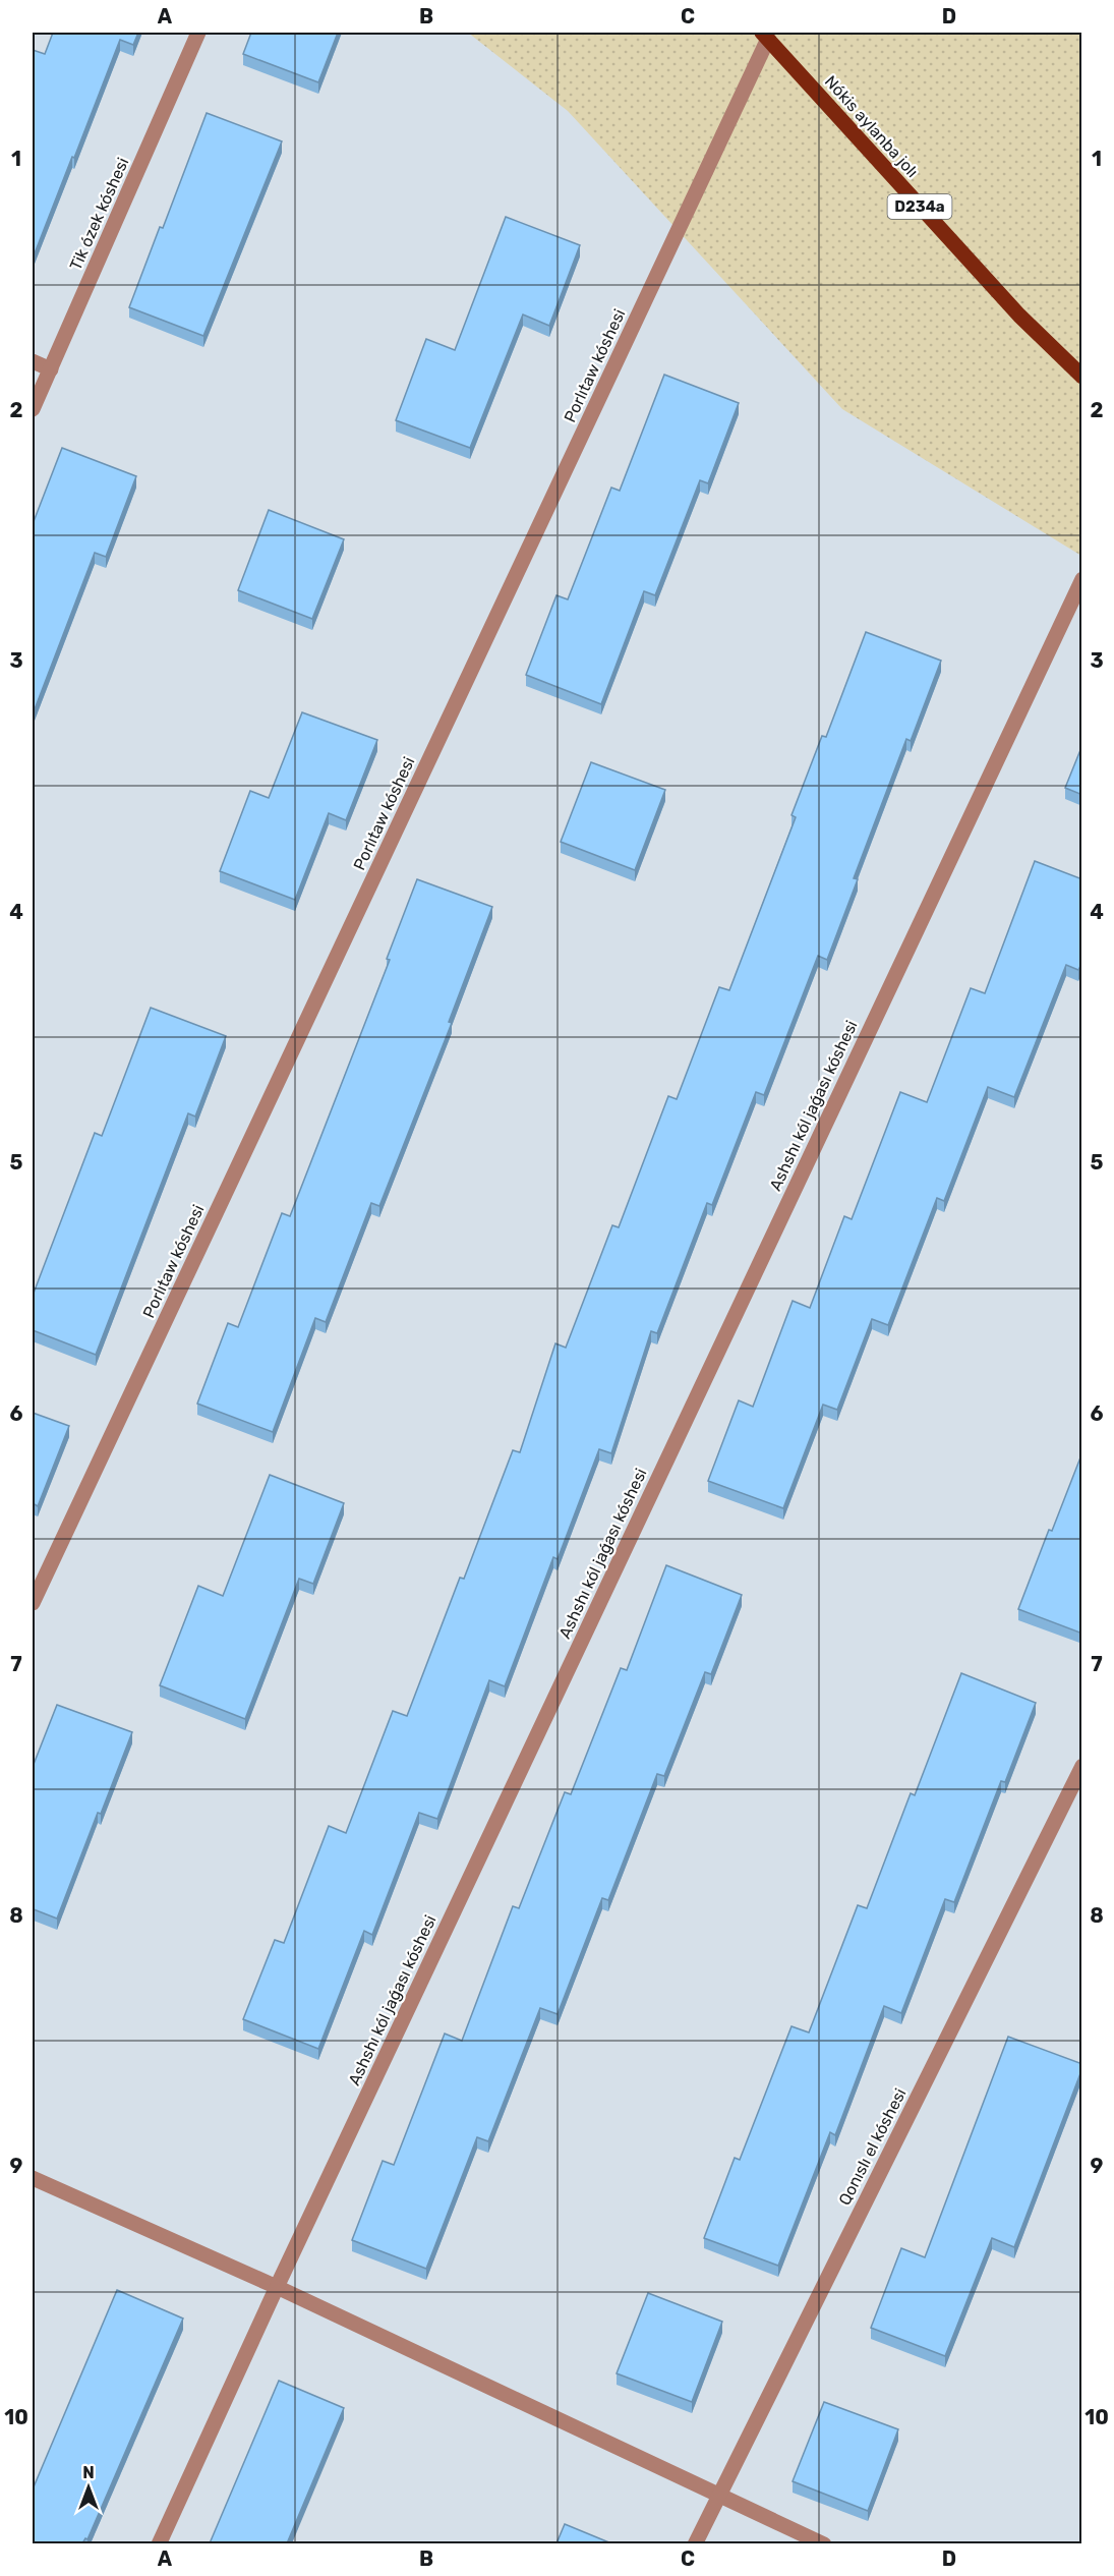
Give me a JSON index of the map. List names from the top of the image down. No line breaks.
{"streets":{"main road":["Nókis aylanba jolı","D234a"],"street":["Tik ózek kóshesi","Porlıtaw kóshesi","Ashshı kól jaǵası kóshesi","Qonıslı el kóshesi"]},"crossings":[["Nókis aylanba jolı","Porlıtaw kóshesi"]],"north":"top","grid":{"columns":["A","B","C","D"],"rows":["1","2","3","4","5","6","7","8","9","10"]}}
